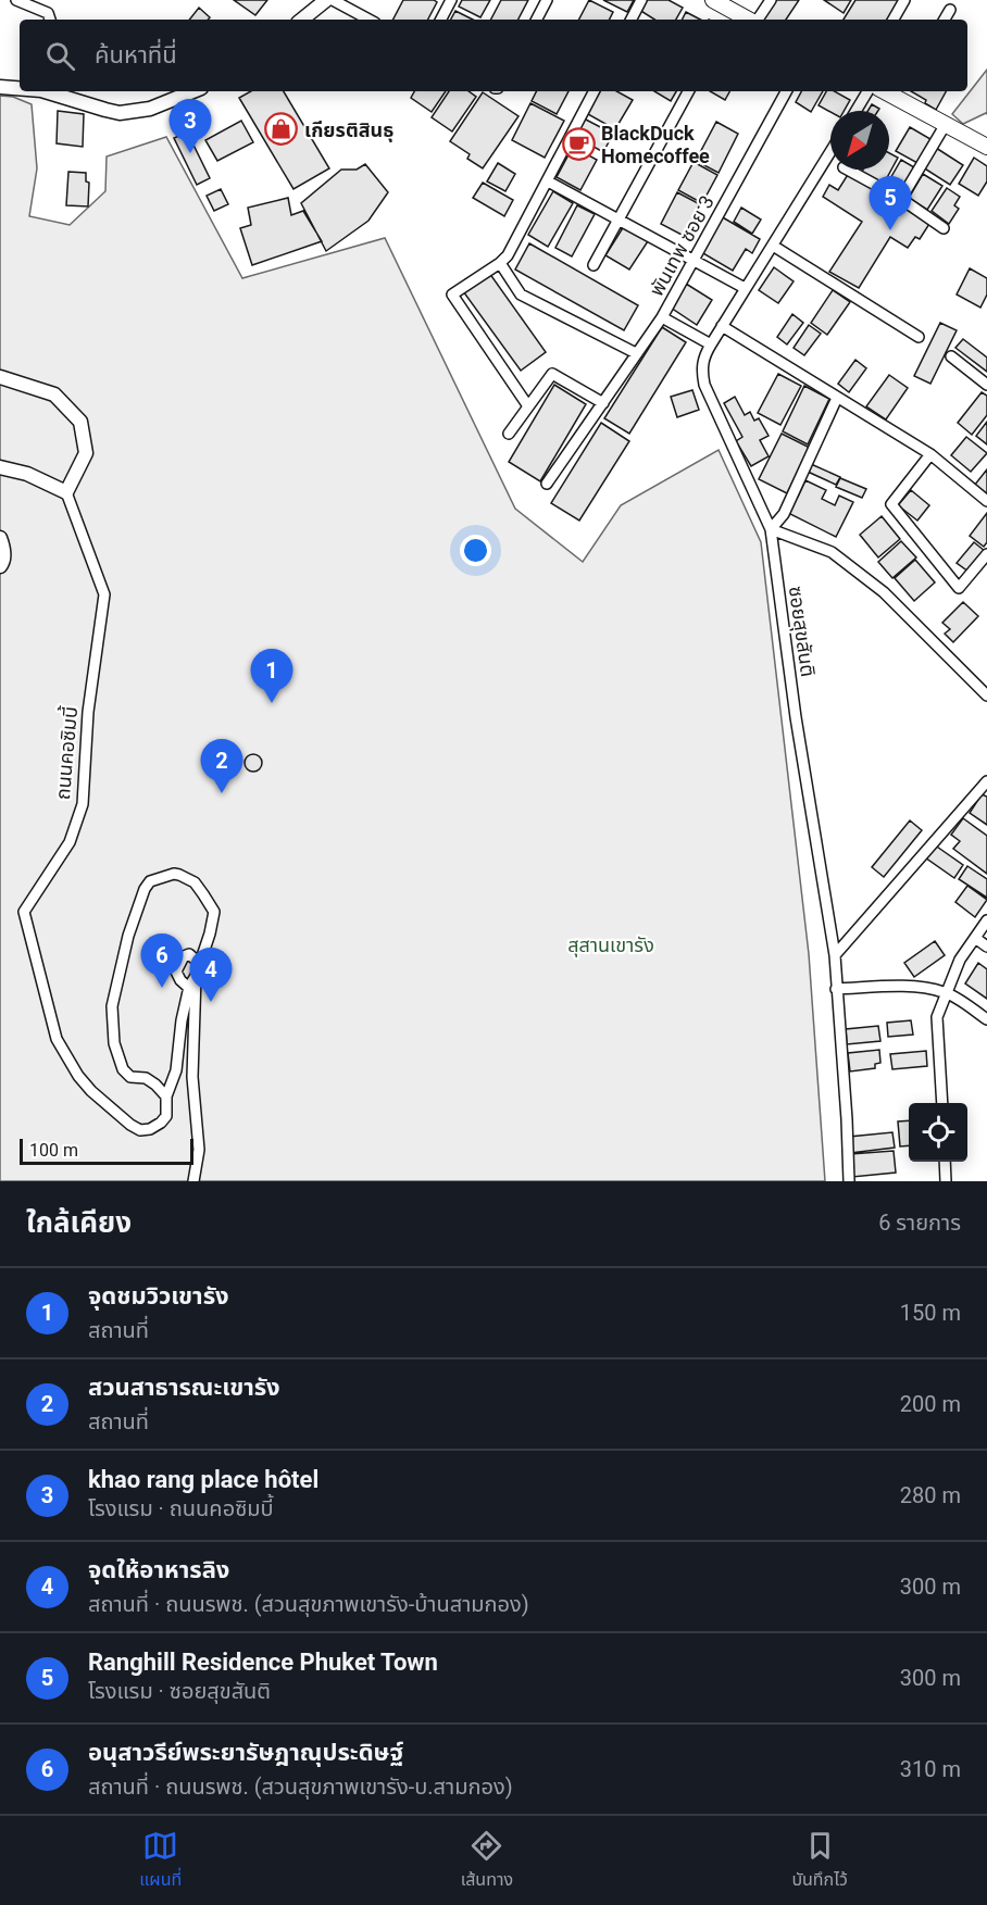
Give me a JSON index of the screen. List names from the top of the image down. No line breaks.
{"streets":{"street":["พันเทพ ซอย 3","ซอยสุขสันติ","ถนนคอซิมบี้"]},"parks":["สุสานเขารัง"],"places":{"shop":["เกียรติสินธุ"],"cafe":["BlackDuck Homecoffee"]},"scale_bar":"100 m","north":"bottom left","page":{"search":"ค้นหาที่นี่","pins":["3","5","1","2","6","4"],"scale":"100 m","heading":["ใกล้เคียง","6 รายการ"],"list":[{"mark":"1","name":"จุดชมวิวเขารัง","note":"สถานที่","value":"150 m"},{"mark":"2","name":"สวนสาธารณะเขารัง","note":"สถานที่","value":"200 m"},{"mark":"3","name":"khao rang place hôtel","note":"โรงแรม · ถนนคอซิมบี้","value":"280 m"},{"mark":"4","name":"จุดให้อาหารลิง","note":"สถานที่ · ถนนรพช. (สวนสุขภาพเขารัง-บ้านสามกอง)","value":"300 m"},{"mark":"5","name":"Ranghill Residence Phuket Town","note":"โรงแรม · ซอยสุขสันติ","value":"300 m"},{"mark":"6","name":"อนุสาวรีย์พระยารัษฎาณุประดิษฐ์","note":"สถานที่ · ถนนรพช. (สวนสุขภาพเขารัง-บ.สามกอง)","value":"310 m"}],"nav":["แผนที่","เส้นทาง","บันทึกไว้"]}}
